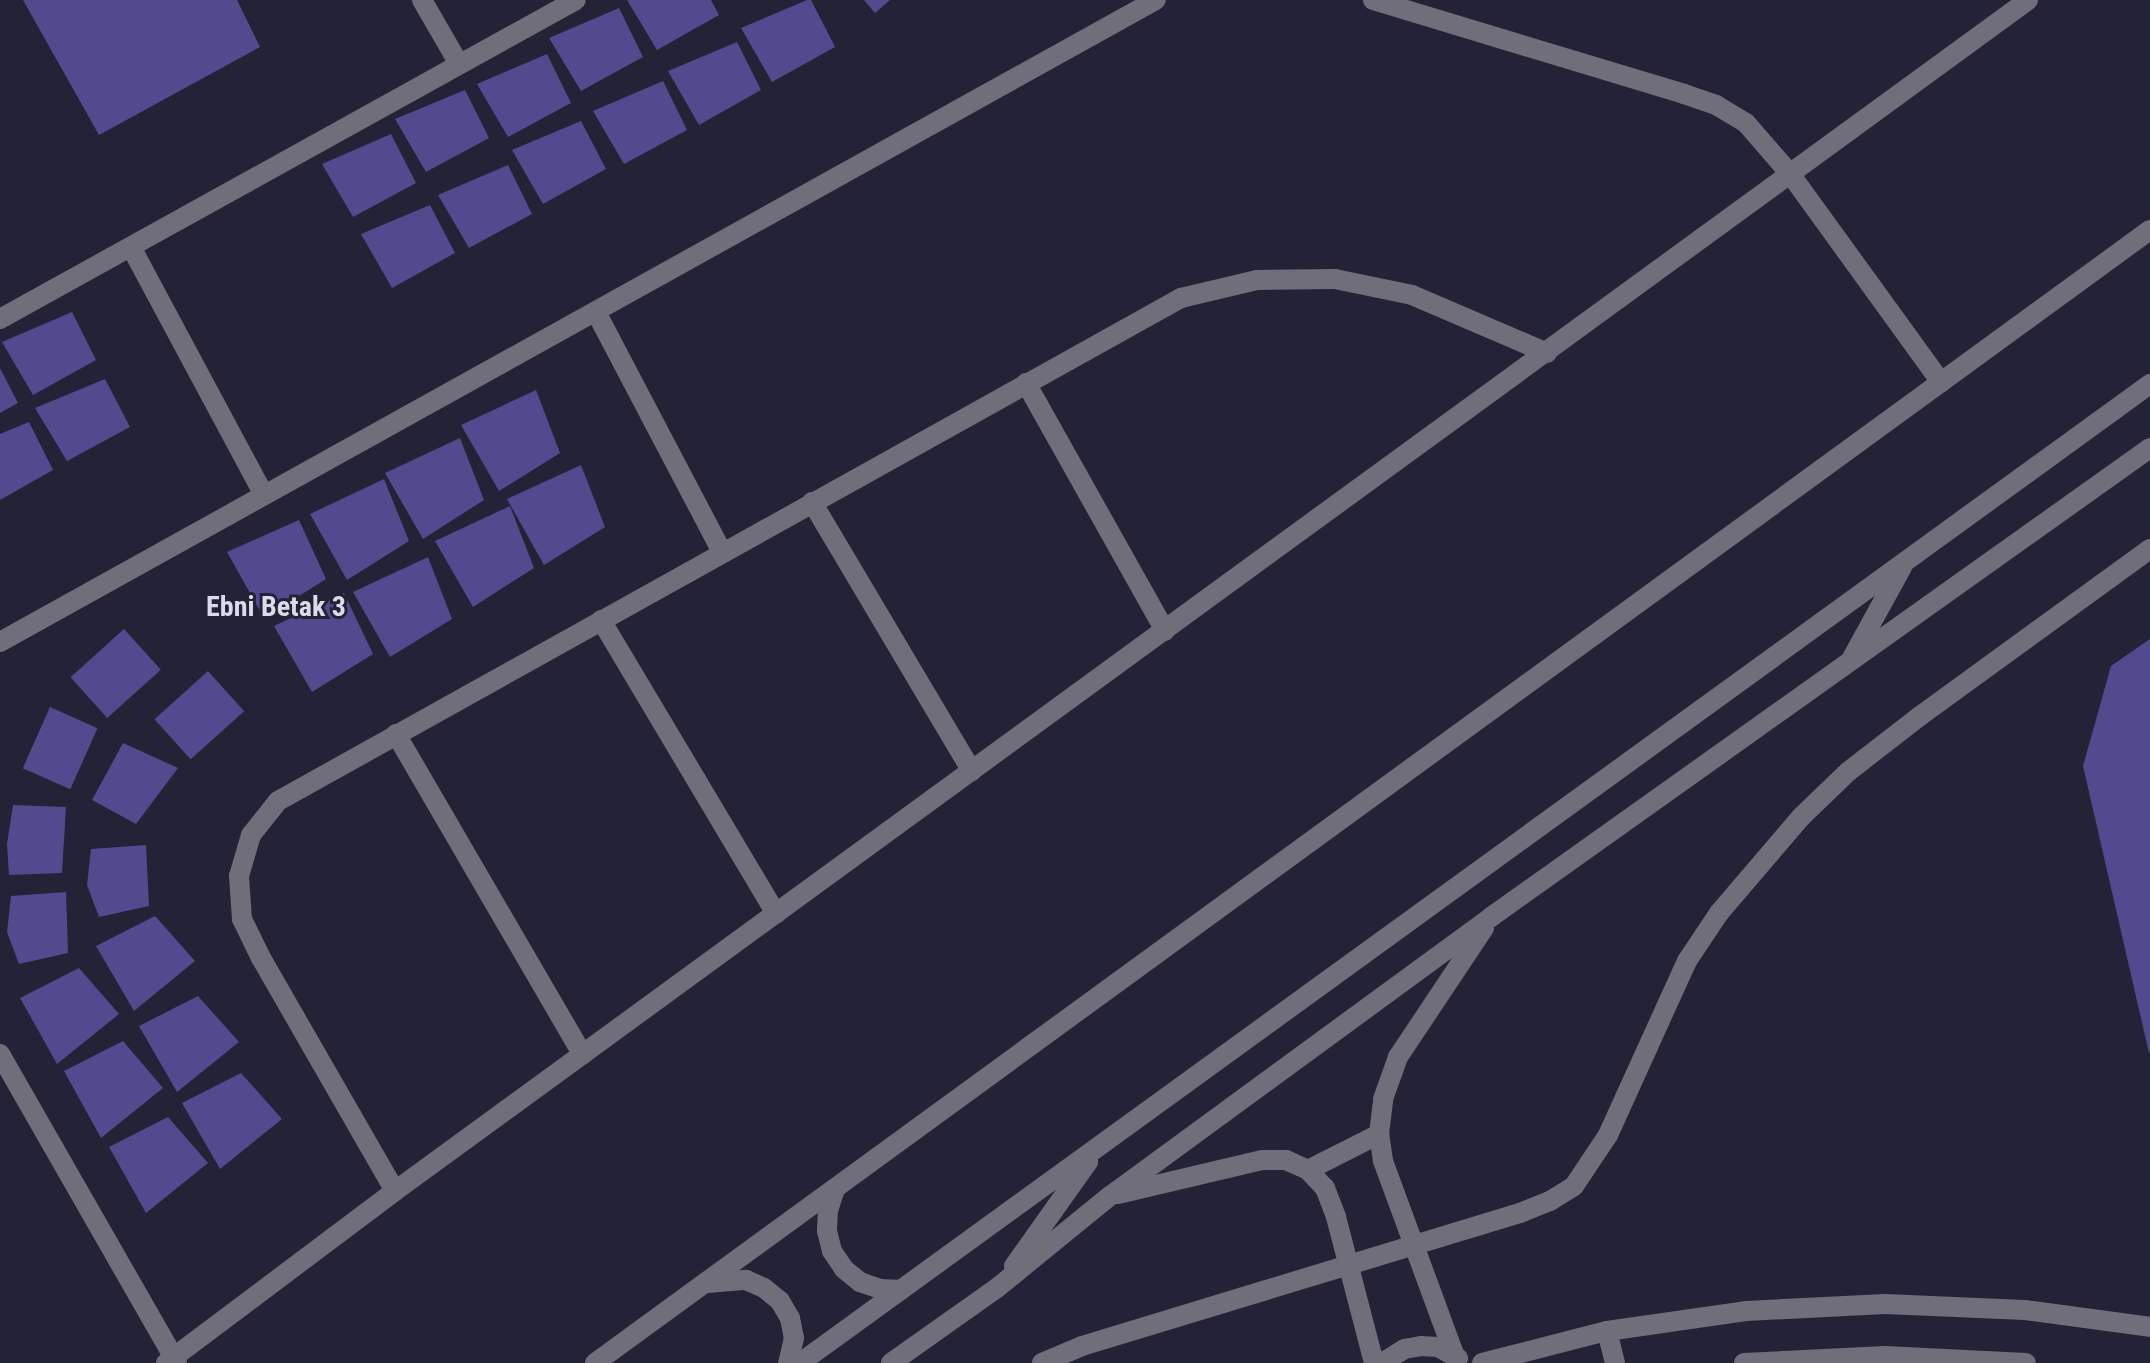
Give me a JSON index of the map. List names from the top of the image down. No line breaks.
{"districts":["Ebni Betak 3"]}
